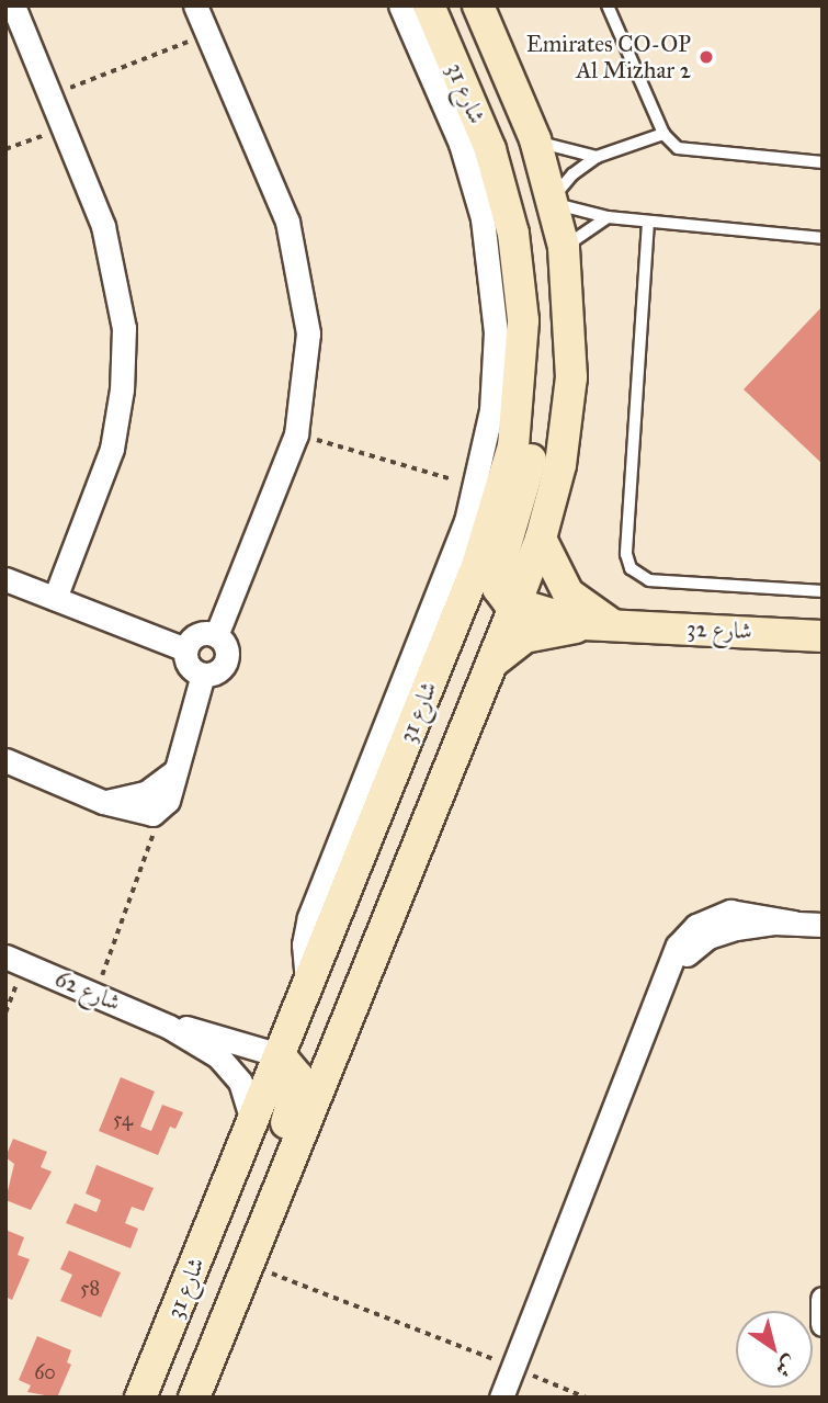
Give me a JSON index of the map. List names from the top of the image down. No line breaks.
{"streets":{"street":["شارع 31","شارع 32","شارع 62"]},"crossings":[["شارع 31","شارع 32"],["شارع 31","شارع 62"]],"places":["Emirates CO-OP Al Mizhar 2"],"house_numbers":["54","58","60"],"north":"bottom right"}
